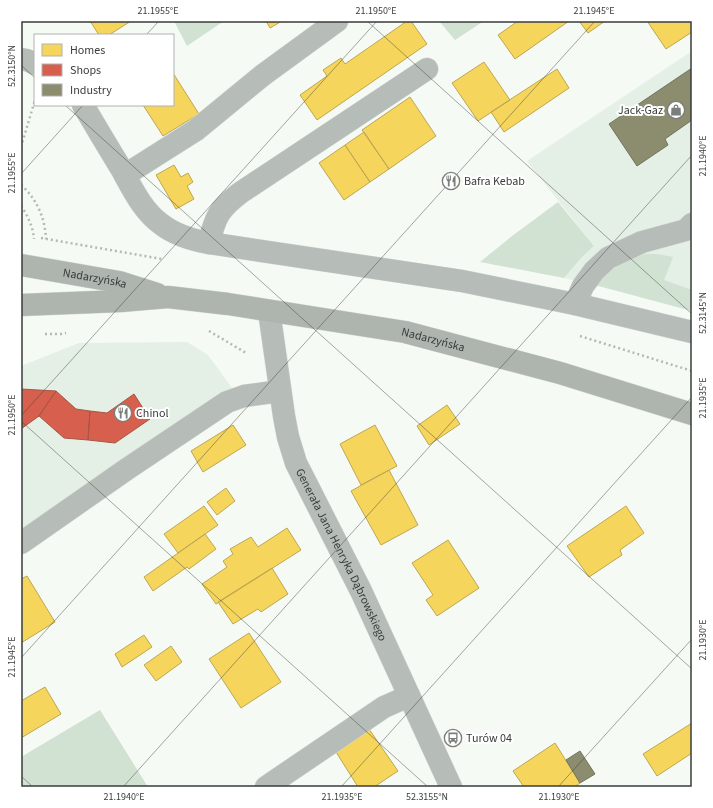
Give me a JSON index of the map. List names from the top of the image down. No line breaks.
{"streets":{"main road":["Nadarzyńska"],"street":["Generała Jana Henryka Dąbrowskiego"]},"crossings":[["Nadarzyńska","Generała Jana Henryka Dąbrowskiego"]],"places":{"shop":["Jack-Gaz"],"restaurant":["Bafra Kebab","Chinol"],"bus stop":["Turów 04"]},"legend":["Homes","Shops","Industry"],"coordinates":["21.1955°E","21.1950°E","21.1945°E","52.3150°N","21.1940°E","52.3145°N","21.1935°E","21.1930°E","52.3155°N"]}
